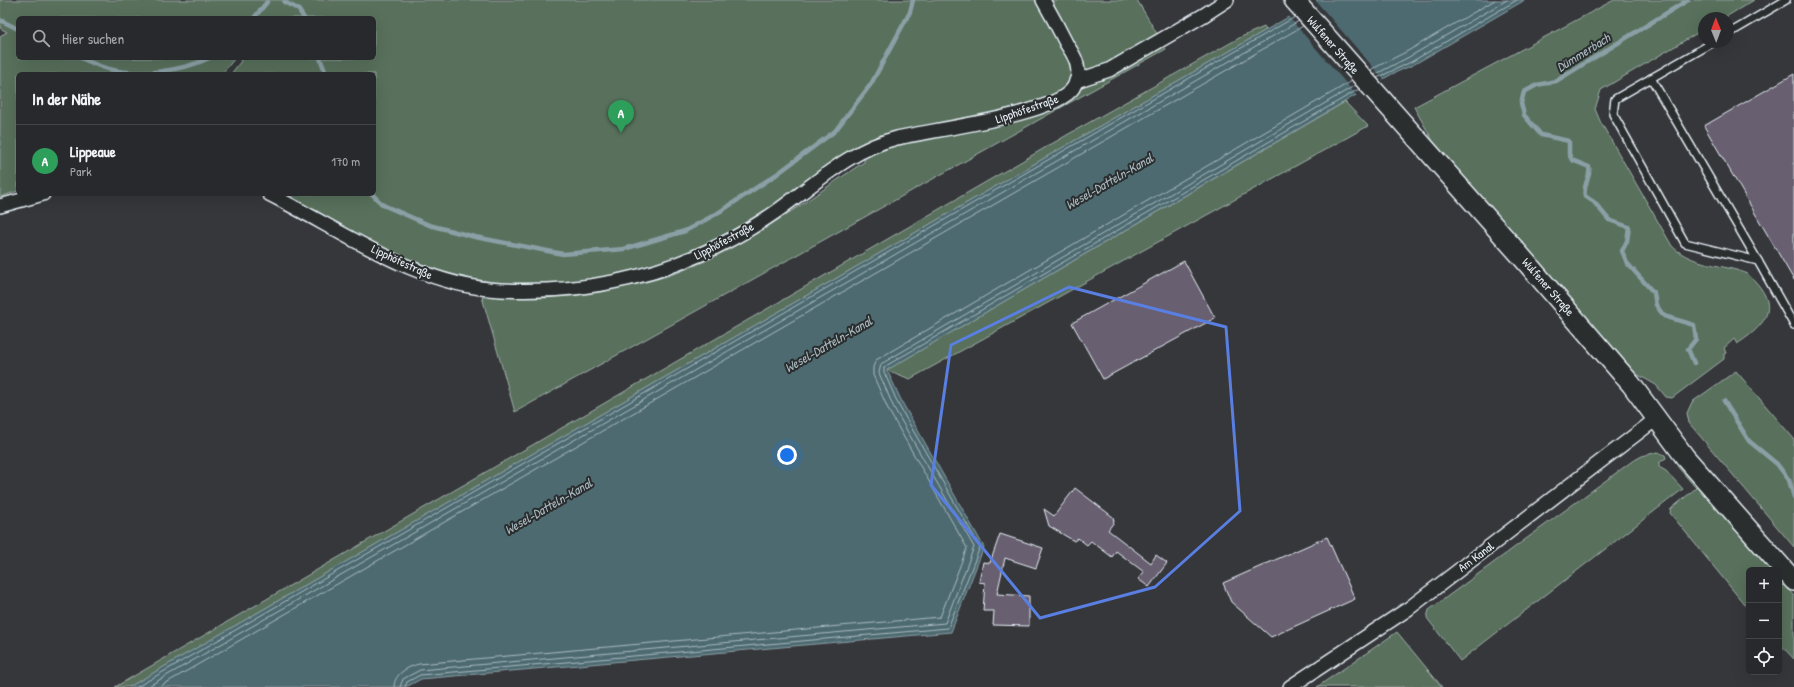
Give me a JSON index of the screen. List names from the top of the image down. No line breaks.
{"streets":{"main road":["Wulfener Straße"],"street":["Lipphöfestraße","Am Kanal"]},"crossings":[["Wulfener Straße","Am Kanal"]],"water":["Dümmerbach","Wesel-Datteln-Kanal"],"north":"top","page":{"search":"Hier suchen","heading":"In der Nähe","pins":"A","list":[{"mark":"A","name":"Lippeaue","note":"Park","value":"170 m"}],"map_buttons":["+","−"]}}
